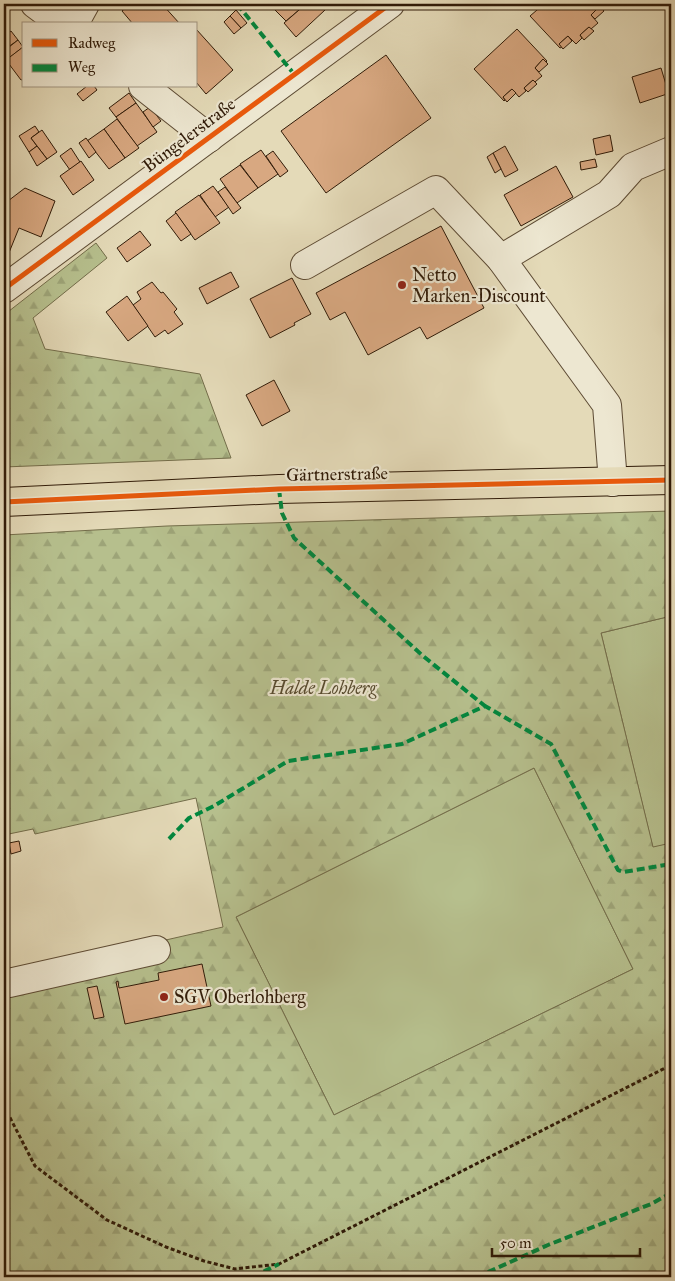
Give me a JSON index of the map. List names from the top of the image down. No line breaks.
{"streets":{"main road":["Gärtnerstraße"],"street":["Büngelerstraße"]},"parks":["Halde Lohberg"],"places":["Netto Marken-Discount","SGV Oberlohberg"],"legend":["Radweg","Weg"],"scale_bar":"50 m"}
